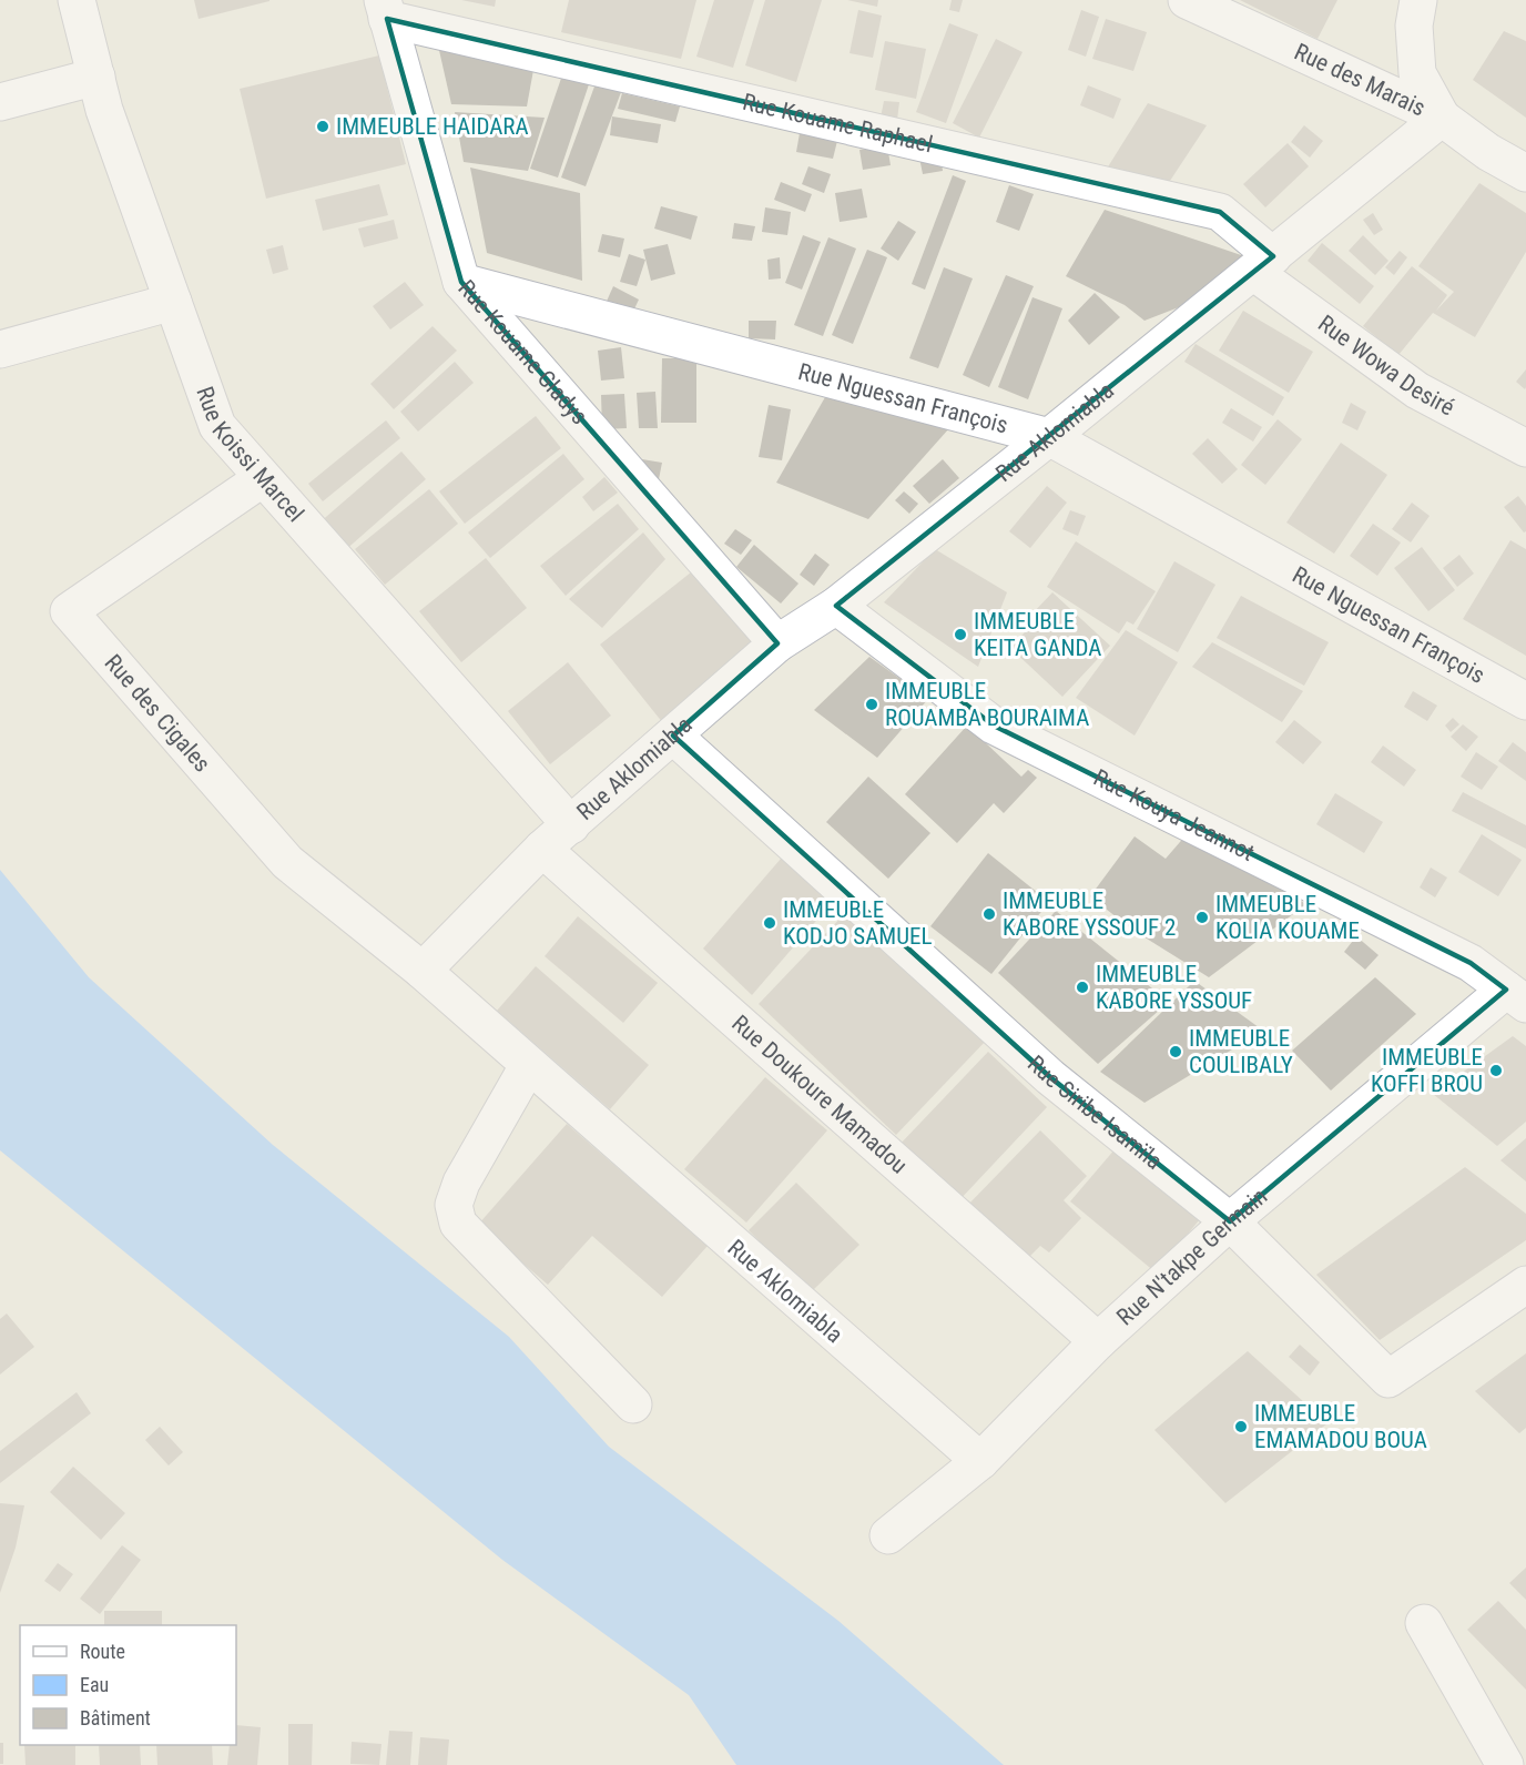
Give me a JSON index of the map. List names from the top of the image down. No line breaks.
{"streets":{"street":["Rue des Marais","Rue Kouame Raphael","Rue Kouame Gladys","Rue Wowa Desiré","Rue Nguessan François","Rue Aklomiabla","Rue Koissi Marcel","Rue des Cigales","Rue Kouya Jeannot","Rue Doukoure Mamadou","Rue Siribe Isamïla","Rue N'takpe Germain"]},"crossings":[["Rue des Marais","Rue Aklomiabla"],["Rue Kouame Raphael","Rue Kouame Gladys"],["Rue Kouame Raphael","Rue Wowa Desiré"],["Rue Kouame Raphael","Rue Aklomiabla"],["Rue Kouame Gladys","Rue Nguessan François"],["Rue Kouame Gladys","Rue Aklomiabla"],["Rue Wowa Desiré","Rue Aklomiabla"],["Rue Nguessan François","Rue Aklomiabla"],["Rue Aklomiabla","Rue Koissi Marcel"],["Rue Aklomiabla","Rue des Cigales"],["Rue Aklomiabla","Rue Kouya Jeannot"],["Rue Aklomiabla","Rue Doukoure Mamadou"],["Rue Aklomiabla","Rue Siribe Isamïla"],["Rue Aklomiabla","Rue N'takpe Germain"],["Rue Koissi Marcel","Rue des Cigales"],["Rue Kouya Jeannot","Rue N'takpe Germain"],["Rue Doukoure Mamadou","Rue N'takpe Germain"],["Rue Siribe Isamïla","Rue N'takpe Germain"]],"places":["IMMEUBLE HAIDARA","IMMEUBLE KEITA GANDA","IMMEUBLE ROUAMBA BOURAIMA","IMMEUBLE KABORE YSSOUF 2","IMMEUBLE KOLIA KOUAME","IMMEUBLE KODJO SAMUEL","IMMEUBLE KABORE YSSOUF","IMMEUBLE COULIBALY","IMMEUBLE KOFFI BROU","IMMEUBLE EMAMADOU BOUA"],"legend":["Route","Eau","Bâtiment"]}
